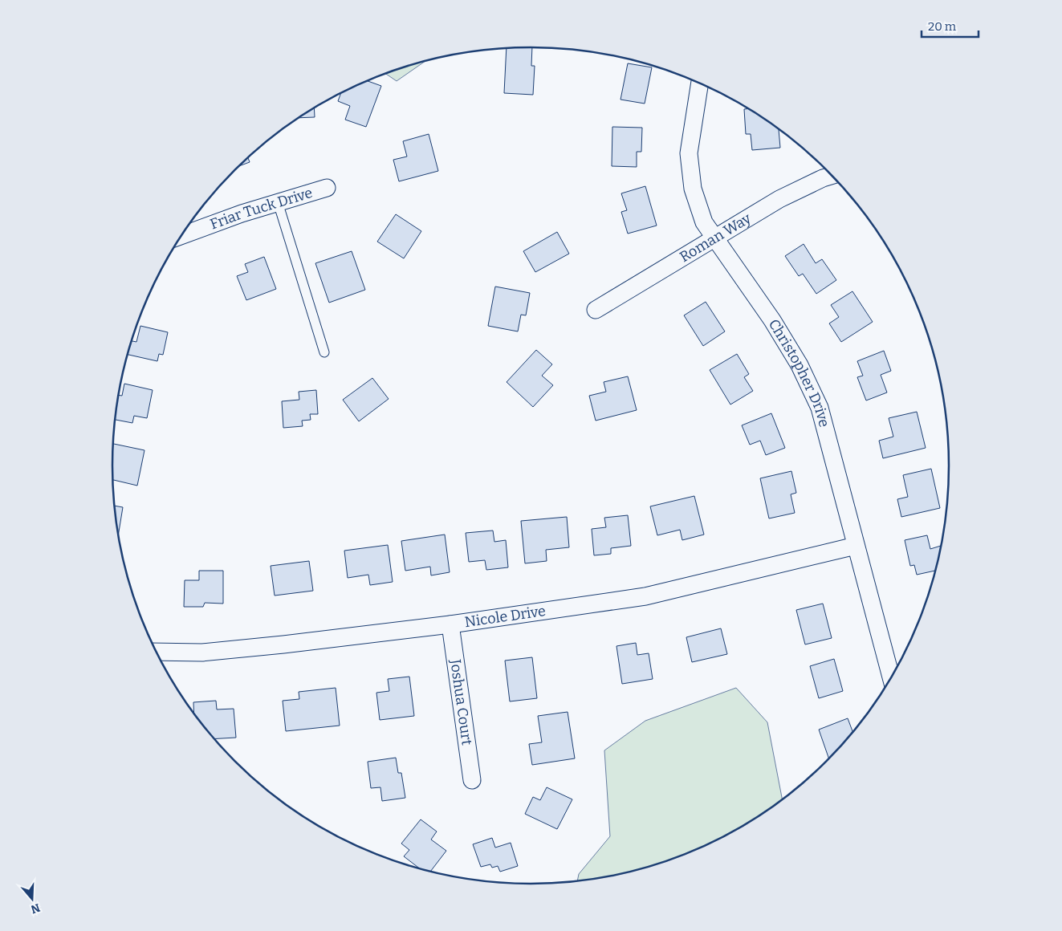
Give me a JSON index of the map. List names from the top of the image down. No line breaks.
{"streets":{"street":["Friar Tuck Drive","Roman Way","Christopher Drive","Nicole Drive","Joshua Court"]},"crossings":[["Roman Way","Christopher Drive"],["Christopher Drive","Nicole Drive"],["Nicole Drive","Joshua Court"]],"scale_bar":"20 m","north":"bottom"}
